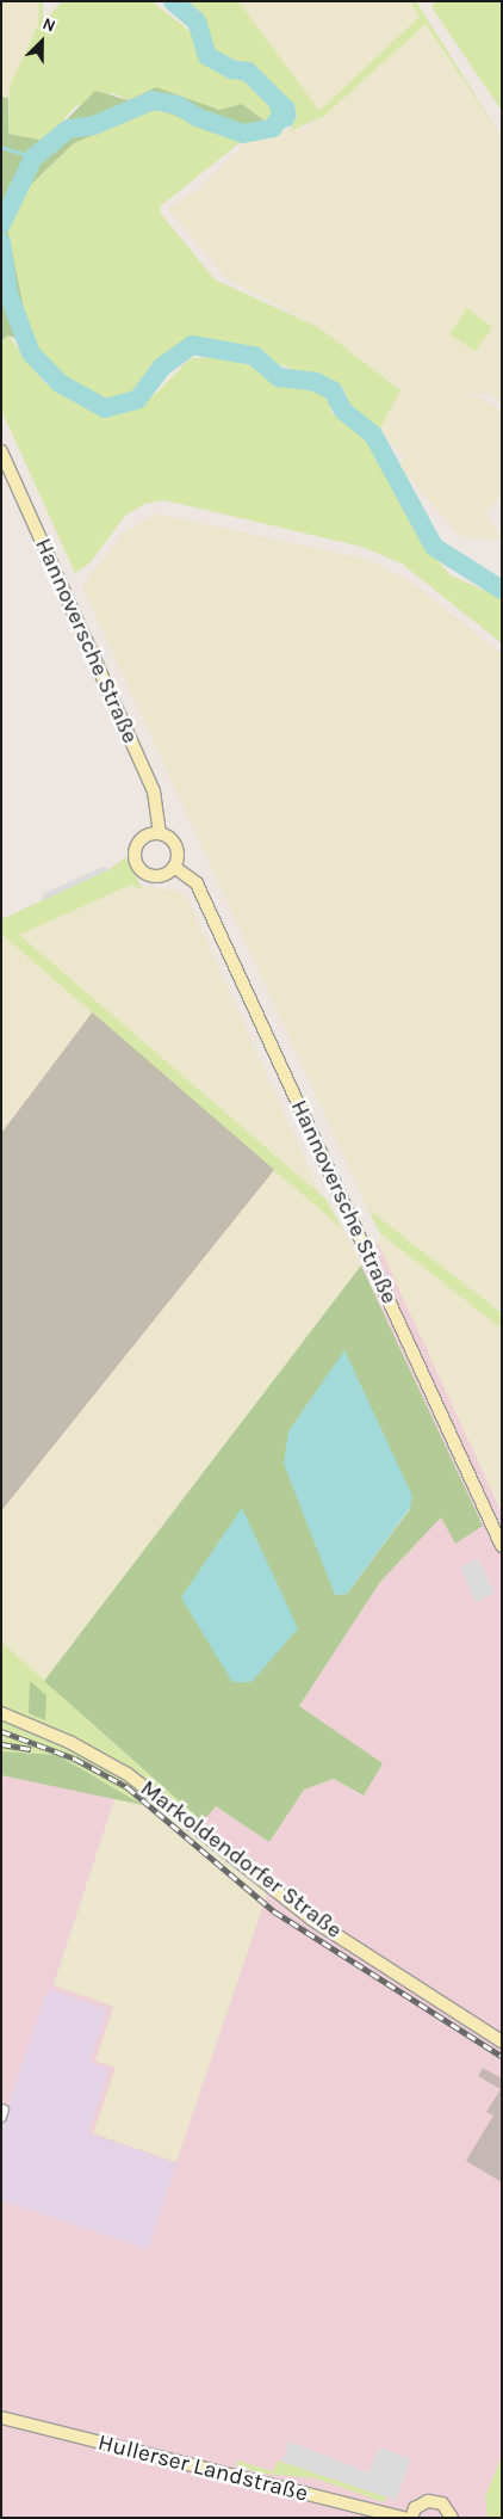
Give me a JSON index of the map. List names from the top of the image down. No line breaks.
{"streets":{"main road":["Hannoversche Straße","Markoldendorfer Straße","Hullerser Landstraße"]},"north":"top right"}
